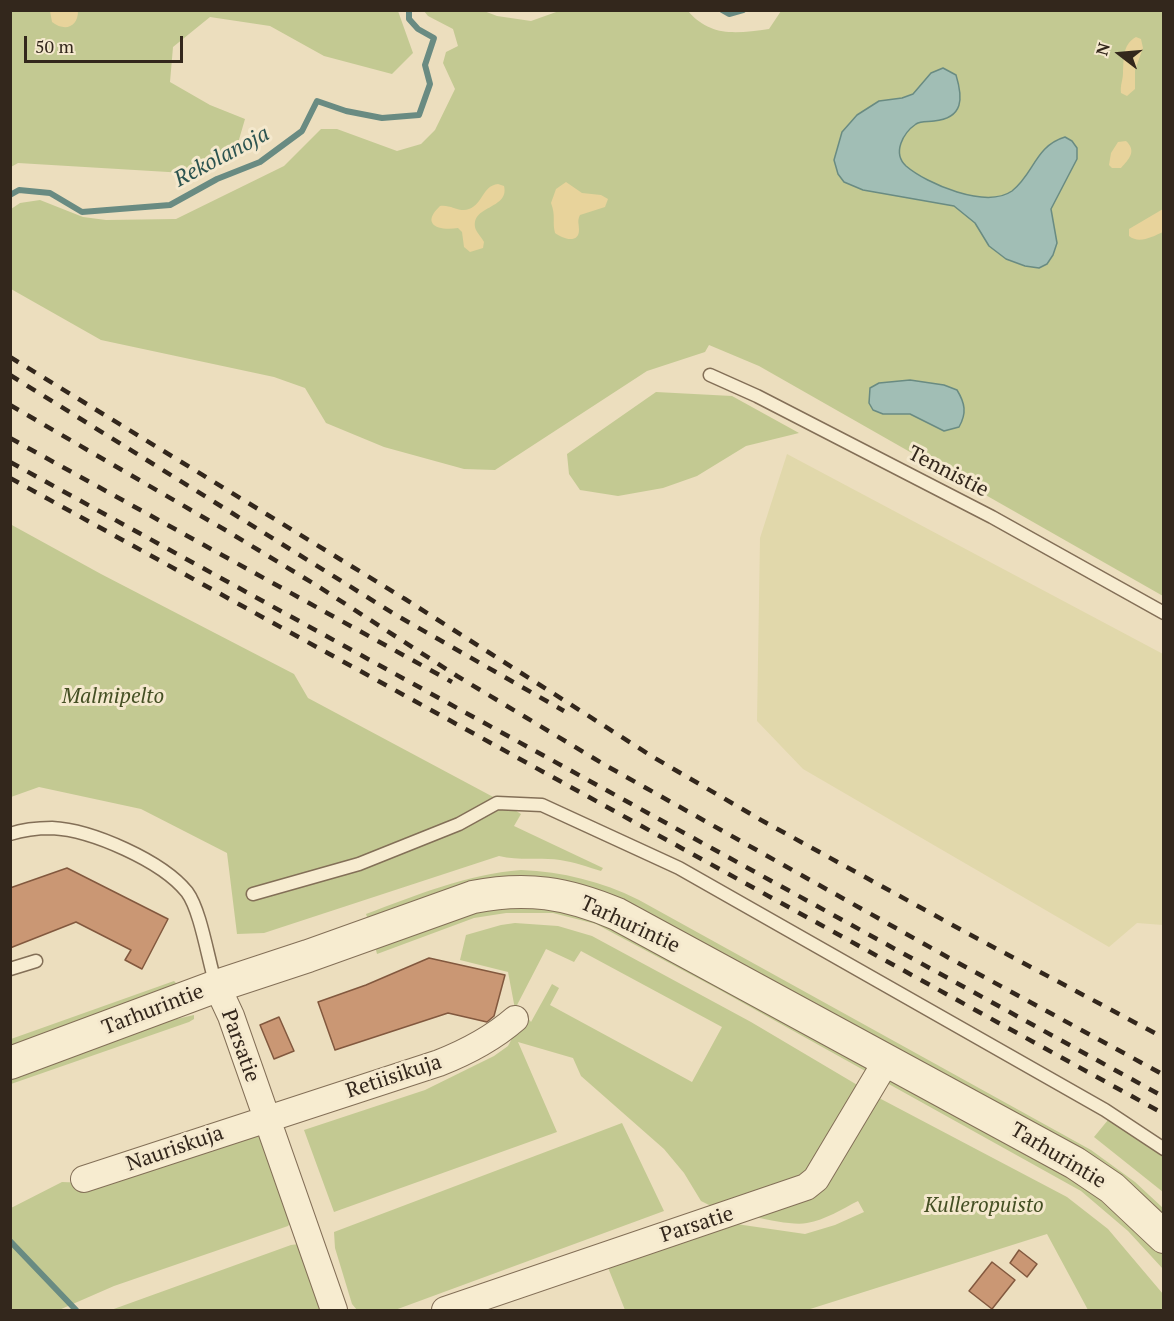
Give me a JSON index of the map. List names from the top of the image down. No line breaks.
{"streets":{"street":["Tarhurintie","Parsatie","Retiisikuja","Nauriskuja"],"lane":["Tennistie"]},"crossings":[["Tarhurintie","Parsatie"],["Parsatie","Retiisikuja"],["Parsatie","Nauriskuja"],["Retiisikuja","Nauriskuja"]],"water":["Rekolanoja"],"parks":["Malmipelto","Kulleropuisto"],"scale_bar":"50 m","north":"left"}
